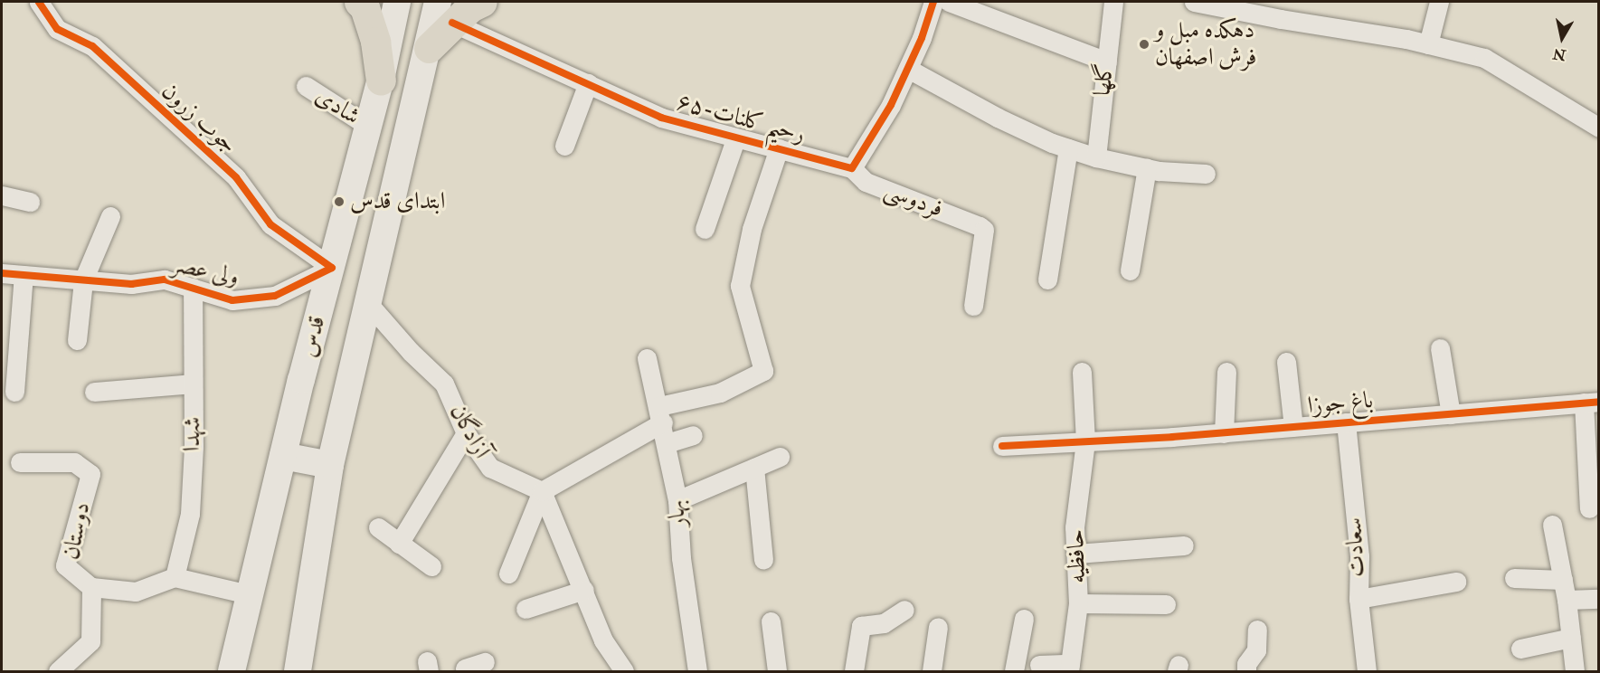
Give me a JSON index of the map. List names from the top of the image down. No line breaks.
{"streets":{"main road":["قدس"],"street":["گلها","شادی","جوب زرون","۶۵-رحیم کلنات","فردوسی","ولی عصر","باغ جوزا","آزادگان","شهدا","بهار","دوستان","سعادت","حافظیه"]},"crossings":[["شادی","قدس"],["جوب زرون","ولی عصر"],["جوب زرون","قدس"],["۶۵-رحیم کلنات","فردوسی"],["ولی عصر","قدس"],["ولی عصر","شهدا"],["قدس","آزادگان"],["باغ جوزا","سعادت"],["باغ جوزا","حافظیه"],["شهدا","دوستان"]],"places":["دهکده مبل و فرش اصفهان","ابتدای قدس"],"north":"bottom"}
